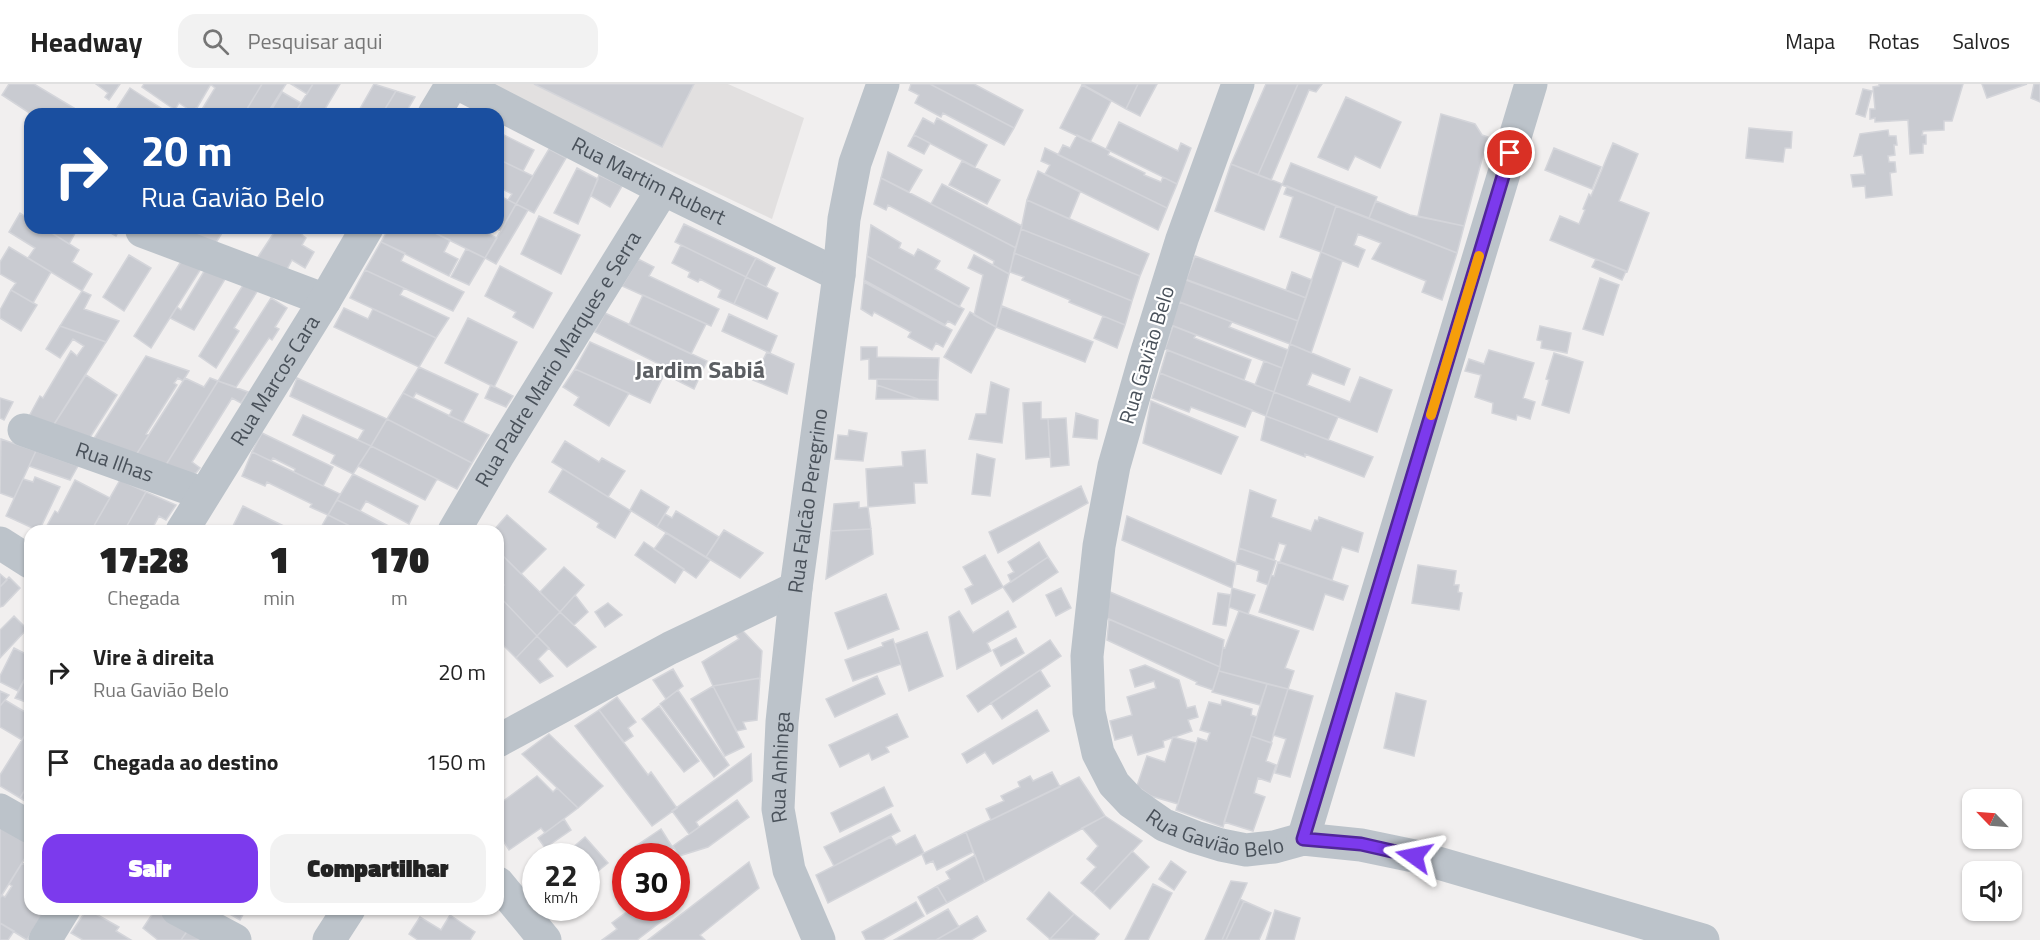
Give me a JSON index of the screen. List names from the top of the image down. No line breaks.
{"streets":{"street":["Rua Martim Rubert","Rua Gavião Belo","Rua Padre Mario Marques e Serra","Rua Marcos Cara","Rua Ilhas","Rua Falcão Peregrino","Rua Anhinga"]},"crossings":[["Rua Martim Rubert","Rua Padre Mario Marques e Serra"],["Rua Martim Rubert","Rua Falcão Peregrino"],["Rua Marcos Cara","Rua Ilhas"],["Rua Falcão Peregrino","Rua Anhinga"]],"districts":["Jardim Sabiá"],"north":"top left","page":{"header":"Headway","search":"Pesquisar aqui","nav":["Mapa","Rotas","Salvos"],"turn":["20 m","Rua Gavião Belo"],"eta":["17:28","Chegada","1","min","170","m"],"list":[{"name":"Vire à direita","note":"Rua Gavião Belo","value":"20 m"},{"name":"Chegada ao destino","value":"150 m"}],"buttons":["Sair","Compartilhar"],"speed":"22 km/h","limit":"30"}}
